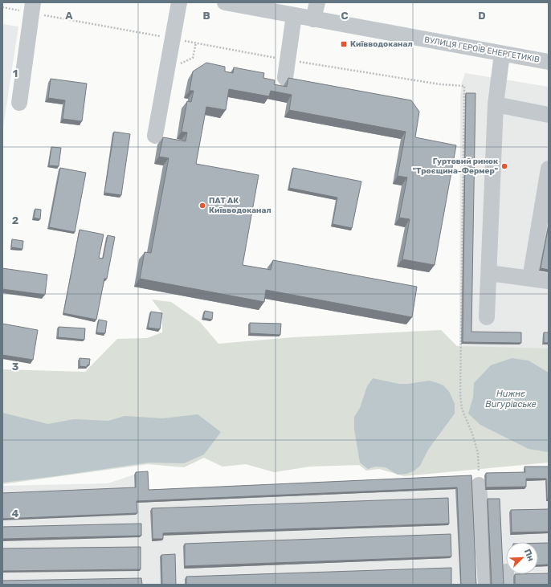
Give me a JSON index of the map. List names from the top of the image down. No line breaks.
{"streets":{"street":["ВУЛИЦЯ ГЕРОЇВ ЕНЕРГЕТИКІВ"]},"water":["Нижнє Вигурівське"],"places":{"transit":["Київводоканал"],"other":["Гуртовий ринок \"Троєщина-Фермер\"","ПАТ АК Київводоканал"]},"north":"top right","grid":{"columns":["A","B","C","D"],"rows":["1","2","3","4"]}}
